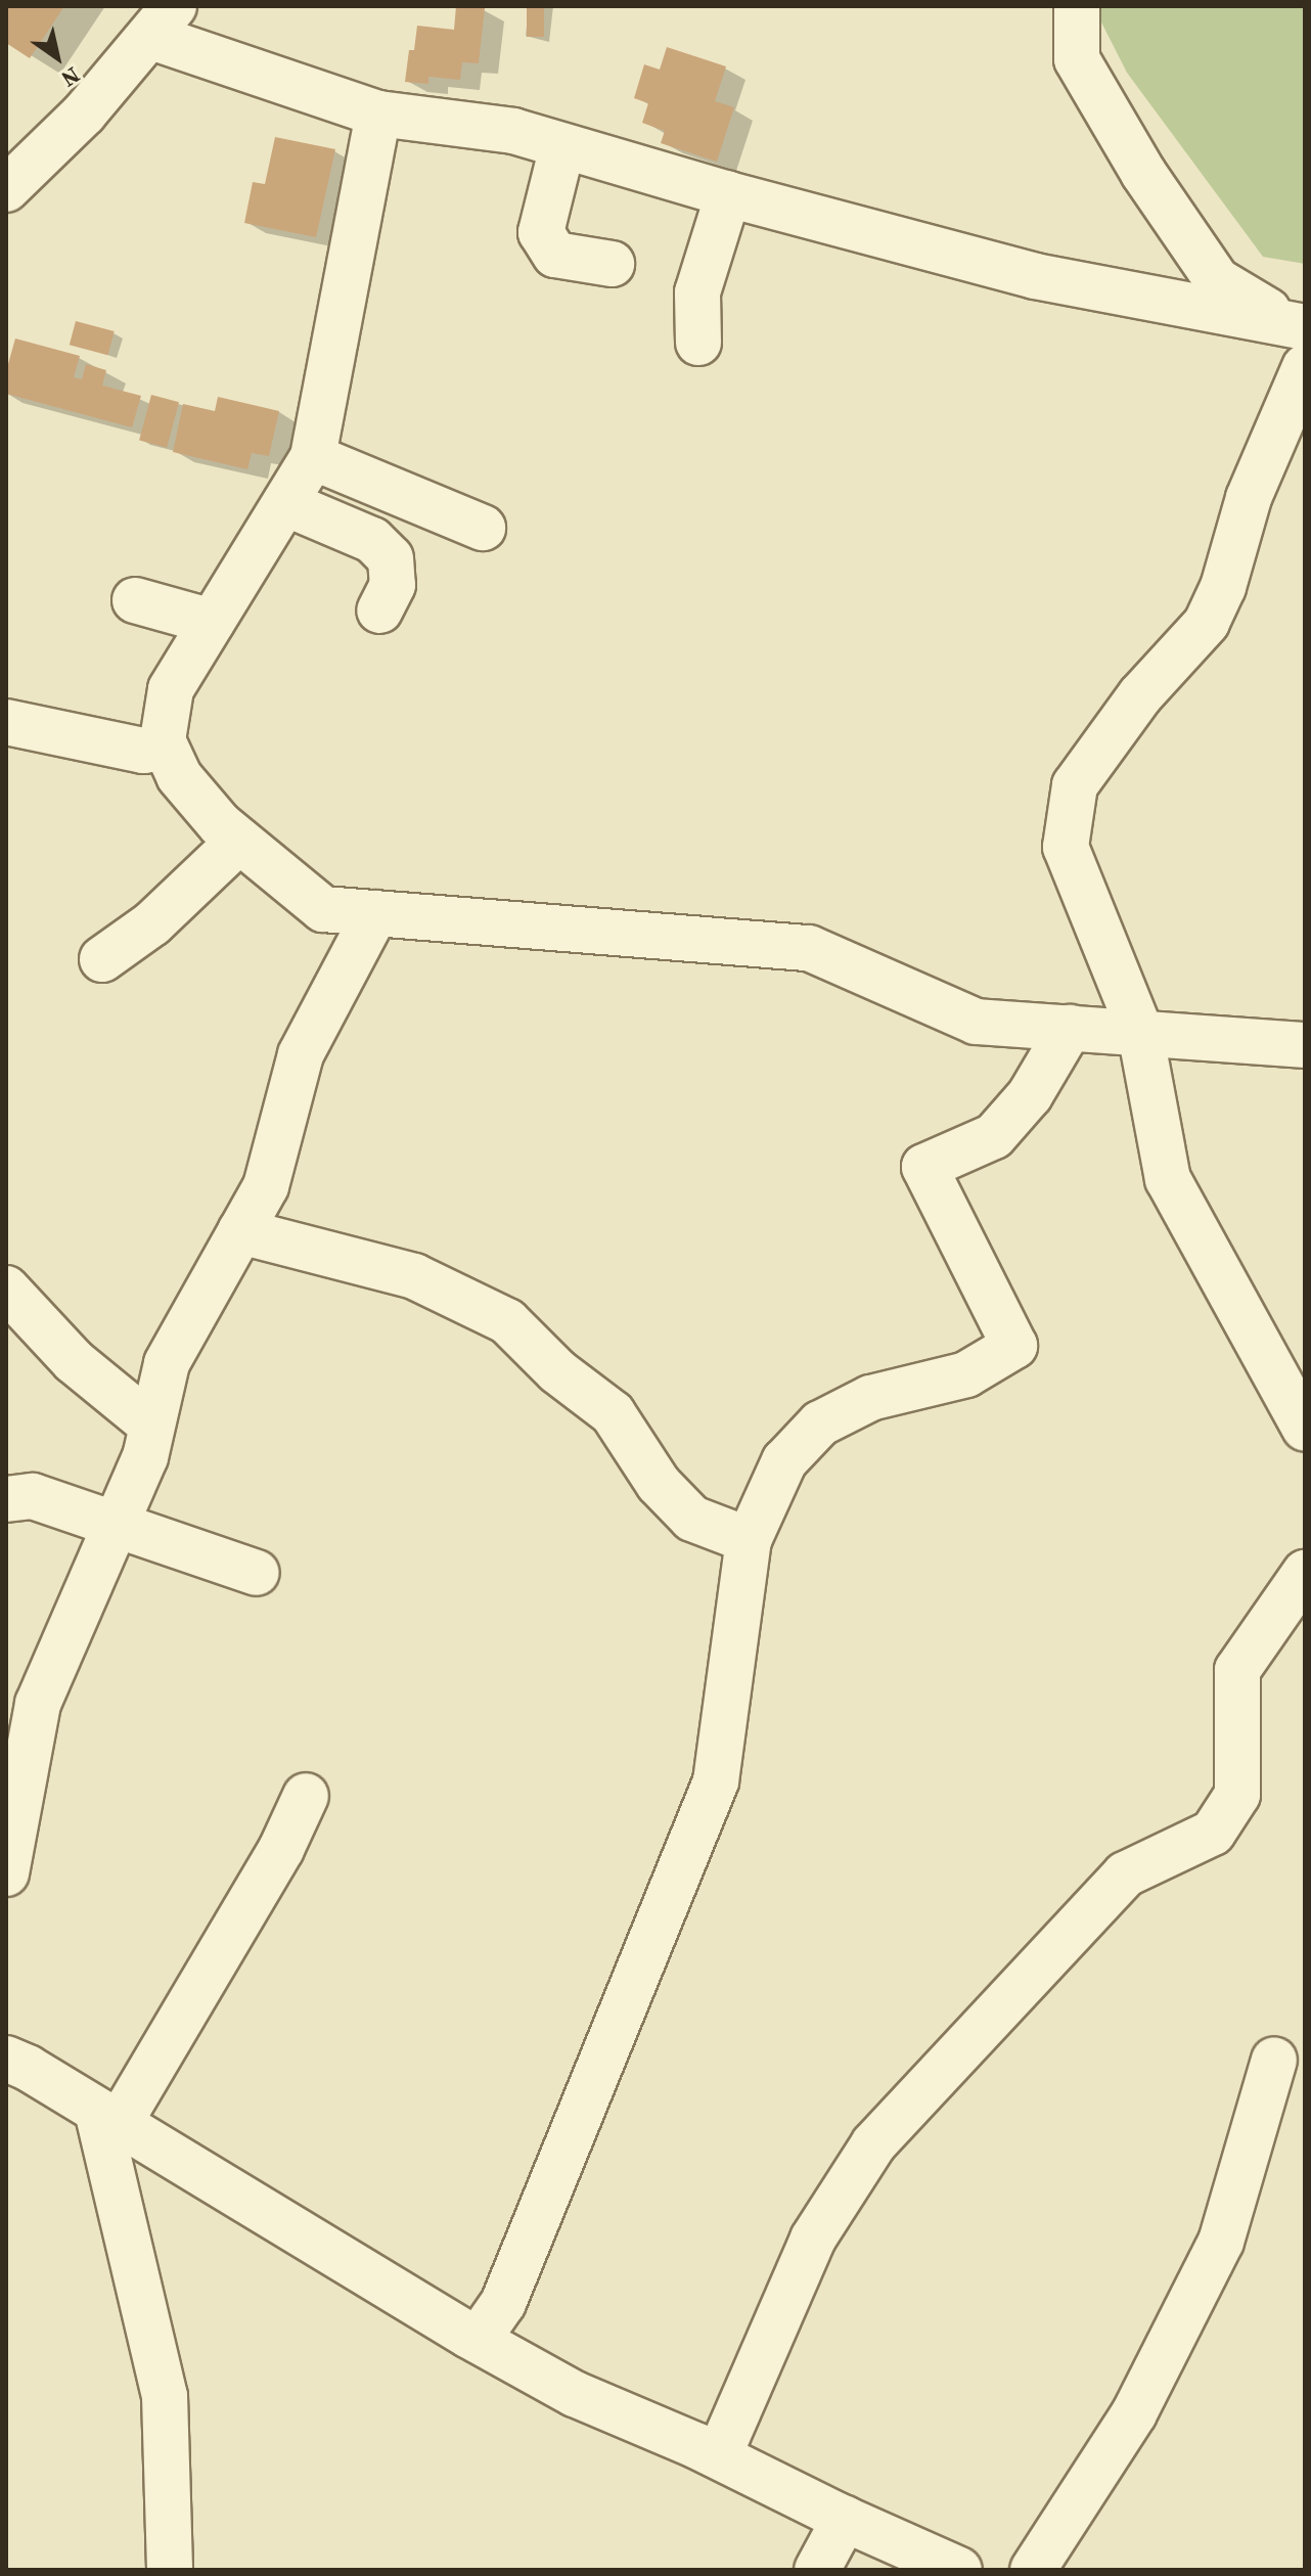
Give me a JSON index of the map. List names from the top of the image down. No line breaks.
{"north":"bottom right"}
